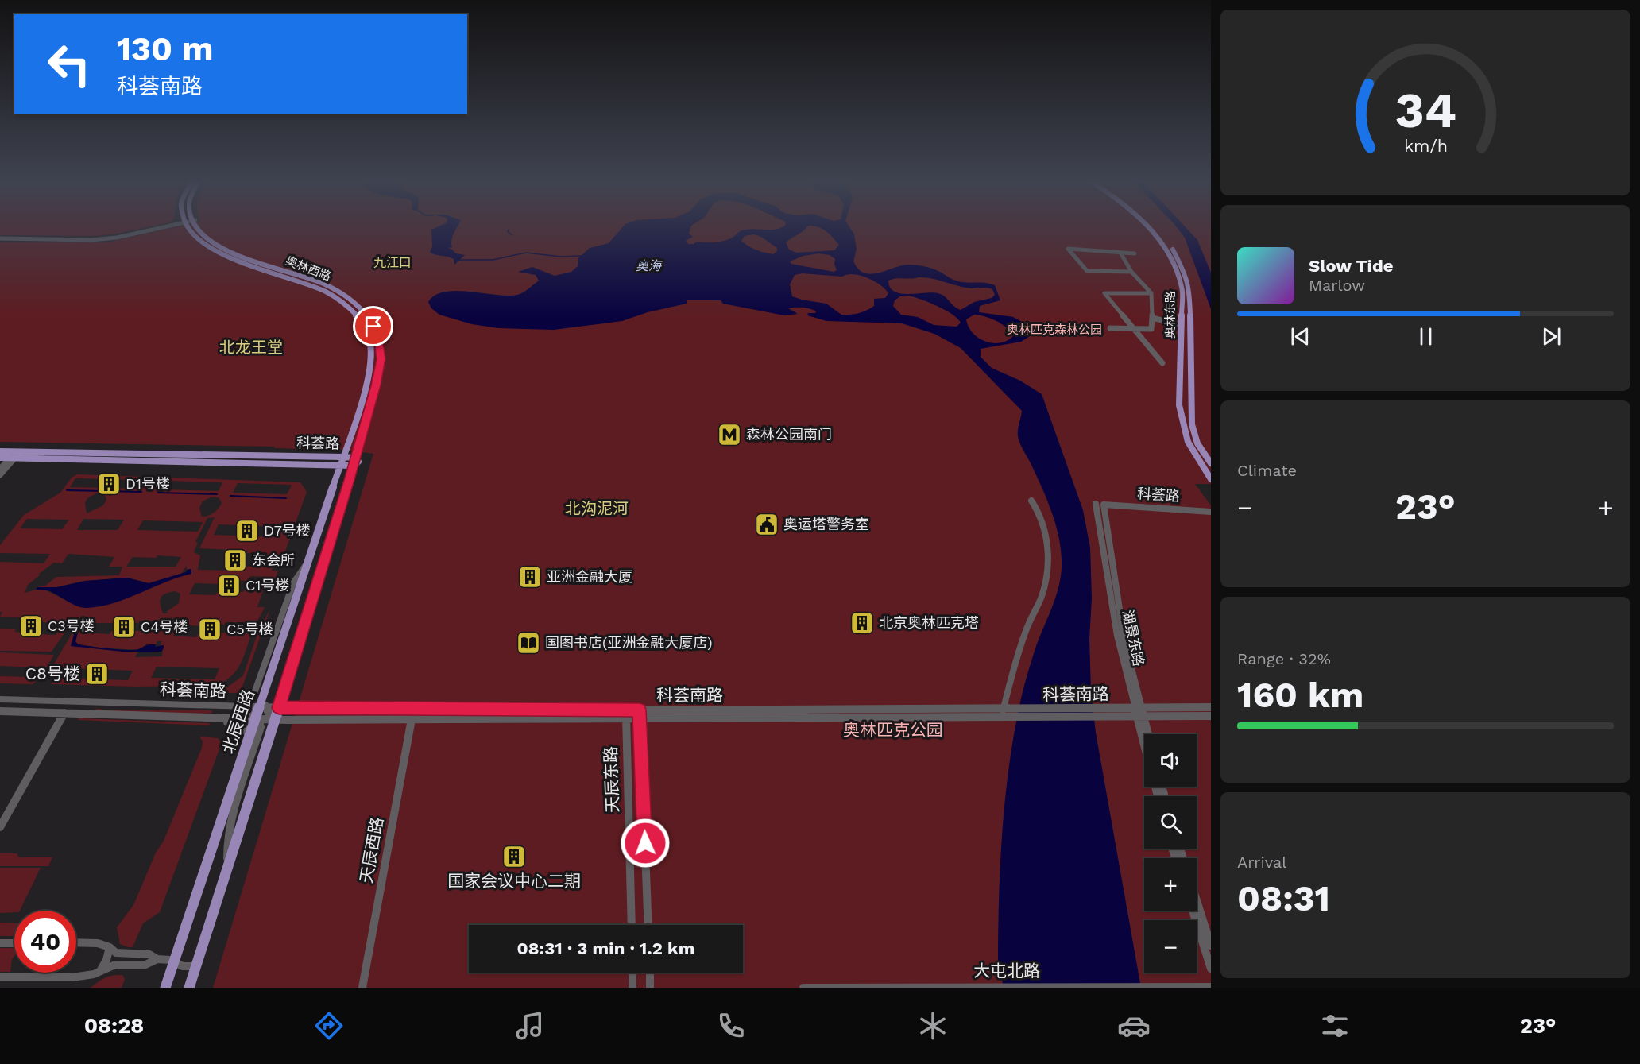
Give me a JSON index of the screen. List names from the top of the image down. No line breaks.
{"streets":{"main road":["奥林西路","奥林东路","科荟路","北辰西路"],"street":["湖景东路","科荟南路","天辰东路","天辰西路","大屯北路"]},"crossings":[["奥林西路","科荟路"],["奥林西路","北辰西路"],["科荟路","湖景东路"],["科荟路","北辰西路"],["湖景东路","科荟南路"],["科荟南路","北辰西路"],["科荟南路","天辰东路"],["科荟南路","天辰西路"]],"districts":["九江口","北龙王堂","北沟泥河"],"water":["奥海"],"parks":["奥林匹克森林公园","奥林匹克公园"],"places":{"metro station":["森林公园南门"],"building":["D1号楼","D7号楼","东会所","亚洲金融大厦","C1号楼","北京奥林匹克塔","C3号楼","C4号楼","C5号楼","C8号楼","国家会议中心二期"],"public building":["奥运塔警务室"],"library":["国图书店(亚洲金融大厦店)"]},"page":{"turn":["130 m","科荟南路"],"song":["Slow Tide","Marlow"],"tile":["Climate",["Range · 32%","160 km"],["Arrival","08:31"]],"heat":["−","23°","+"],"map_buttons":["+","−"],"limit":"40","trip":"08:31 · 3 min · 1.2 km","tabs":["08:28","23°"],"gauge":["34","km/h"]}}
